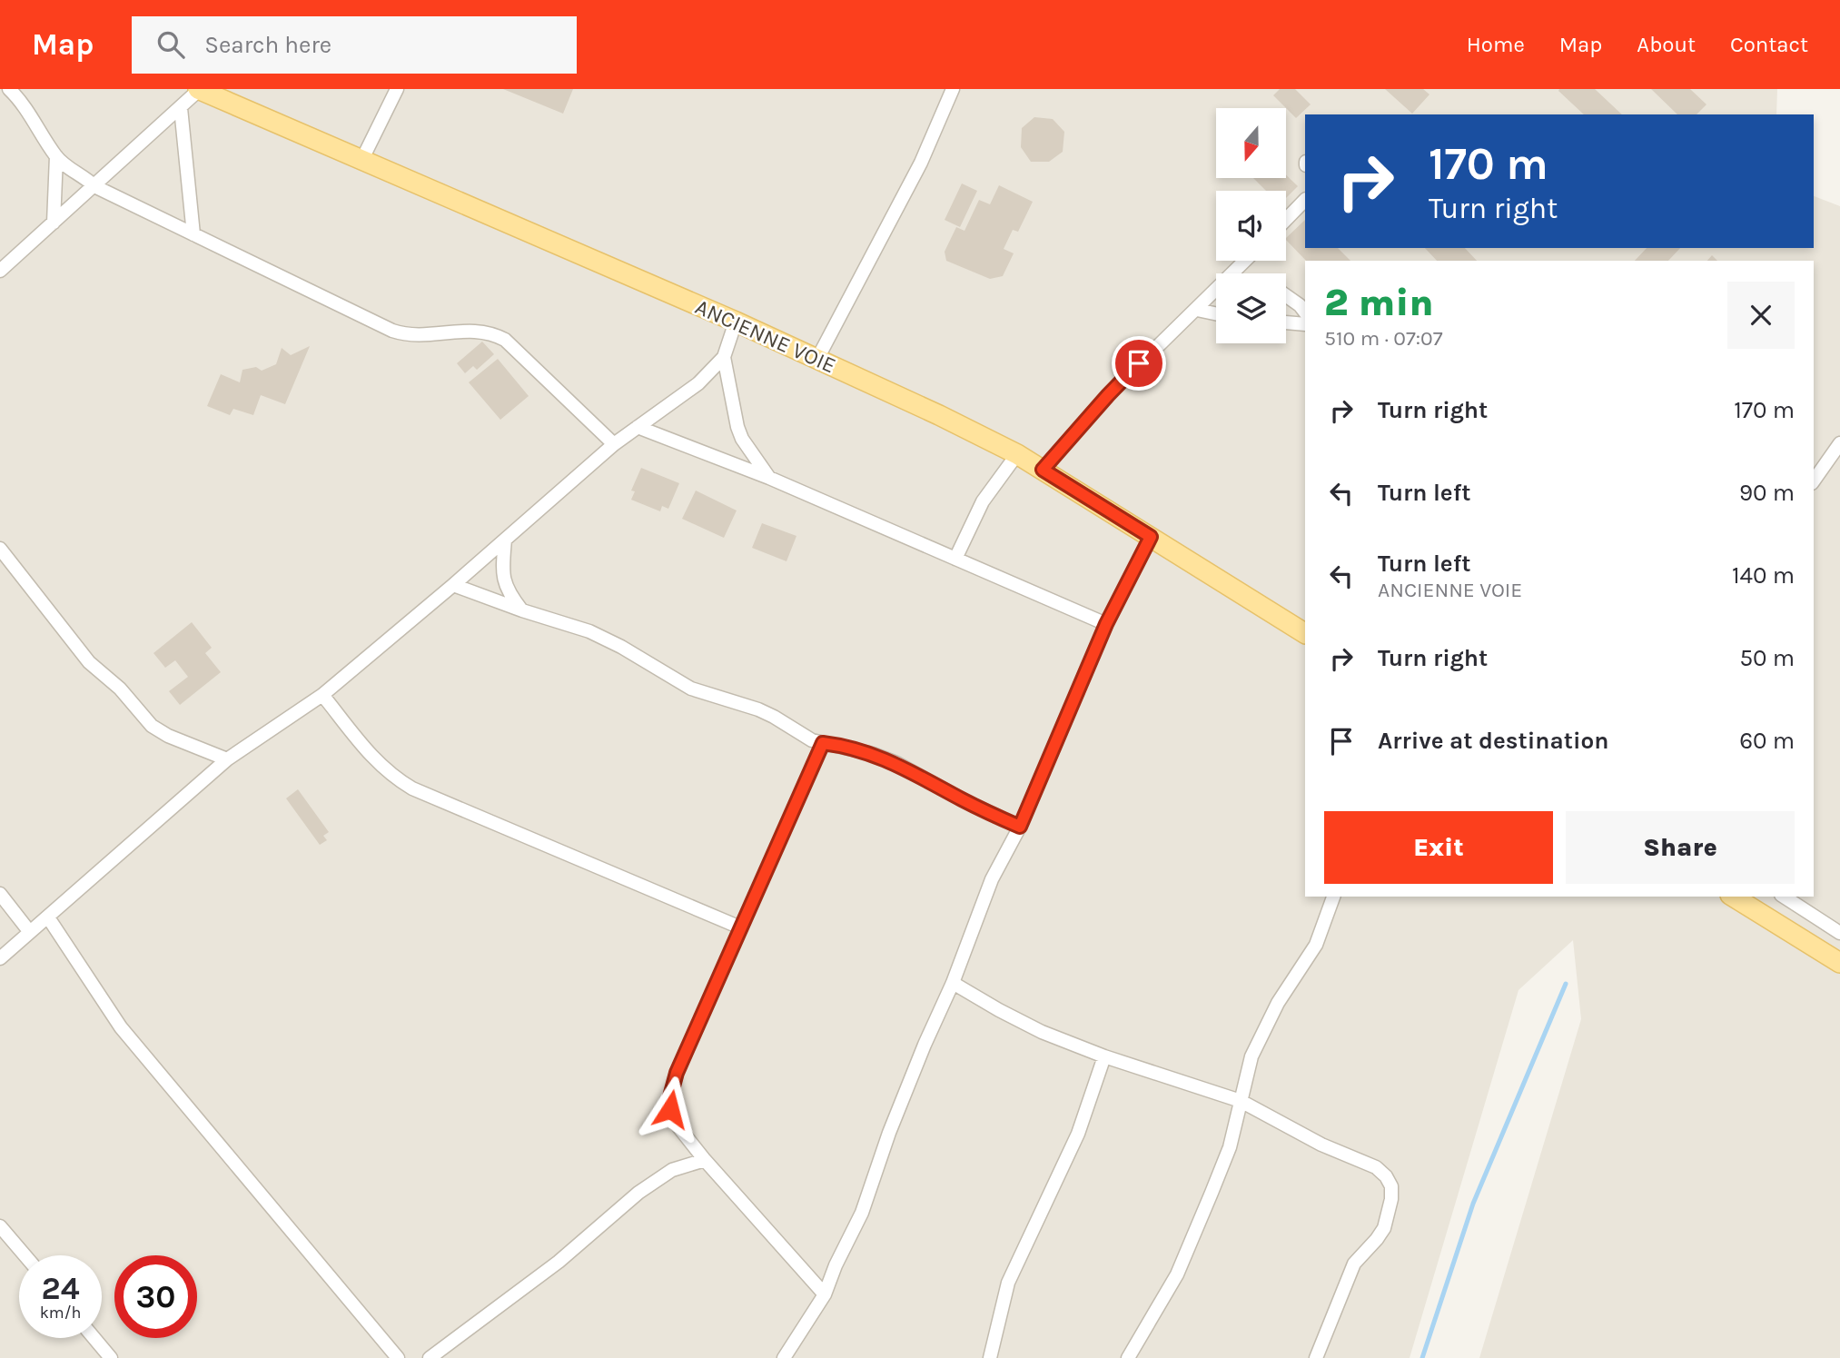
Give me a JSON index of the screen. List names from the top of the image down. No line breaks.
{"streets":{"main road":["ANCIENNE VOIE"]},"north":"bottom","page":{"header":"Map","search":"Search here","nav":["Home","Map","About","Contact"],"turn":["170 m","Turn right"],"heading":["2 min","510 m · 07:07"],"list":[{"name":"Turn right","value":"170 m"},{"name":"Turn left","value":"90 m"},{"name":"Turn left","note":"ANCIENNE VOIE","value":"140 m"},{"name":"Turn right","value":"50 m"},{"name":"Arrive at destination","value":"60 m"}],"buttons":["Exit","Share"],"speed":"24 km/h","limit":"30"}}
